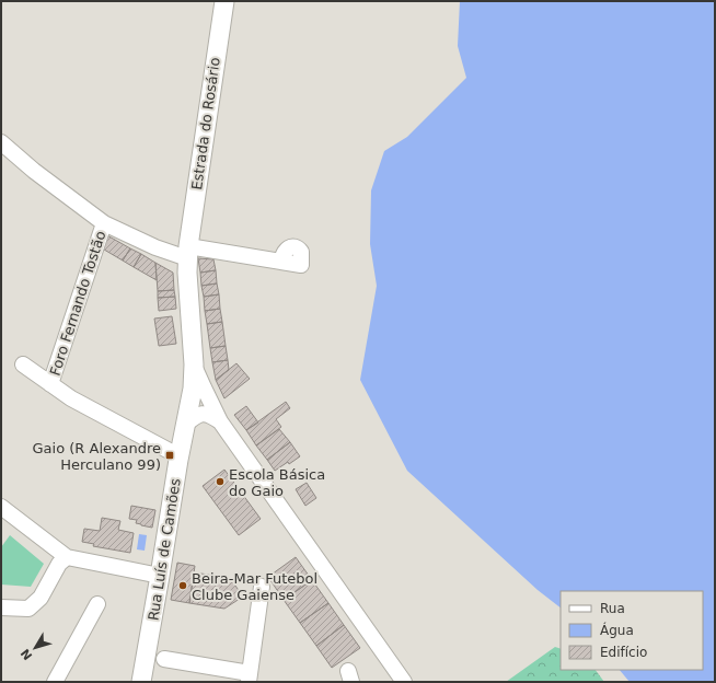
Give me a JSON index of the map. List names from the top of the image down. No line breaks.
{"streets":{"street":["Estrada do Rosário","Foro Fernando Tostão","Rua Luís de Camões"]},"crossings":[["Estrada do Rosário","Rua Luís de Camões"],["Foro Fernando Tostão","Rua Luís de Camões"]],"places":{"transit":["Gaio (R Alexandre Herculano 99)"],"other":["Escola Básica do Gaio","Beira-Mar Futebol Clube Gaiense"]},"legend":["Rua","Água","Edifício"],"north":"bottom left"}
